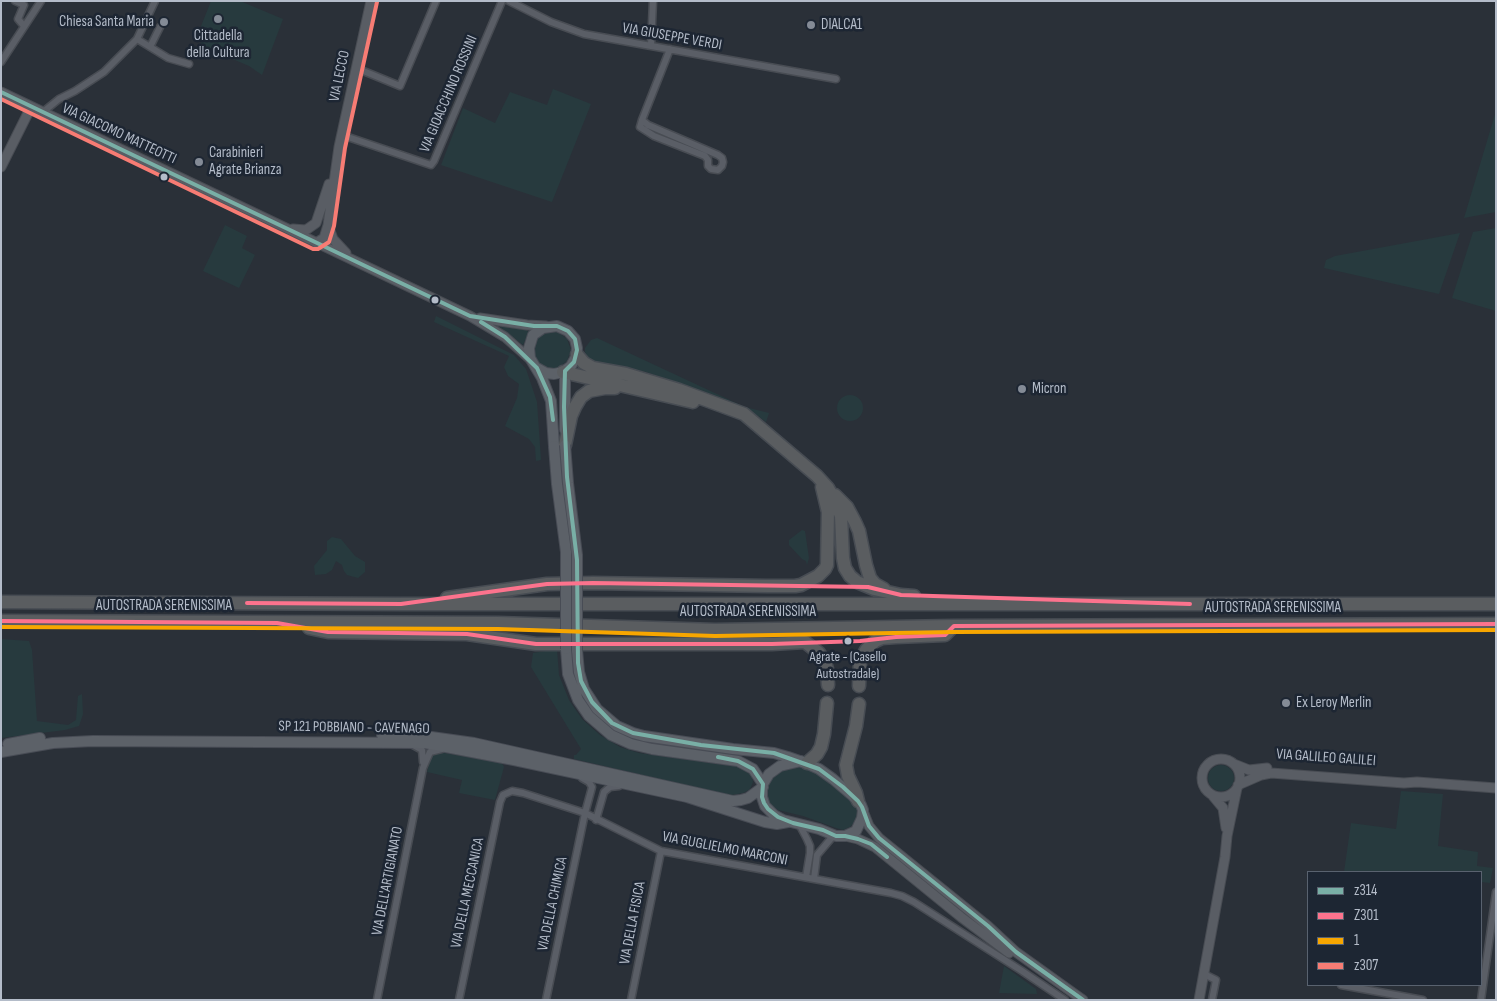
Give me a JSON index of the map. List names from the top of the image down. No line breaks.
{"streets":{"highway":["AUTOSTRADA SERENISSIMA"],"main road":["SP 121 POBBIANO - CAVENAGO"],"street":["VIA GIUSEPPE VERDI","VIA LECCO","VIA GIOACCHINO ROSSINI","VIA GIACOMO MATTEOTTI","VIA GALILEO GALILEI","VIA GUGLIELMO MARCONI","VIA DELL'ARTIGIANATO","VIA DELLA MECCANICA","VIA DELLA CHIMICA","VIA DELLA FISICA"]},"crossings":[["VIA LECCO","VIA GIOACCHINO ROSSINI"],["VIA LECCO","VIA GIACOMO MATTEOTTI"],["SP 121 POBBIANO - CAVENAGO","VIA DELL'ARTIGIANATO"],["SP 121 POBBIANO - CAVENAGO","VIA DELLA CHIMICA"],["VIA GUGLIELMO MARCONI","VIA DELLA MECCANICA"],["VIA GUGLIELMO MARCONI","VIA DELLA CHIMICA"],["VIA GUGLIELMO MARCONI","VIA DELLA FISICA"]],"places":["Cittadella della Cultura","Chiesa Santa Maria","DIALCA1","Carabinieri Agrate Brianza","Micron","Agrate - (Casello Autostradale)","Ex Leroy Merlin"],"lines":["transit line z307","transit line z314","transit line Z301","transit line 1"],"legend":["z314","Z301","1","z307"]}
